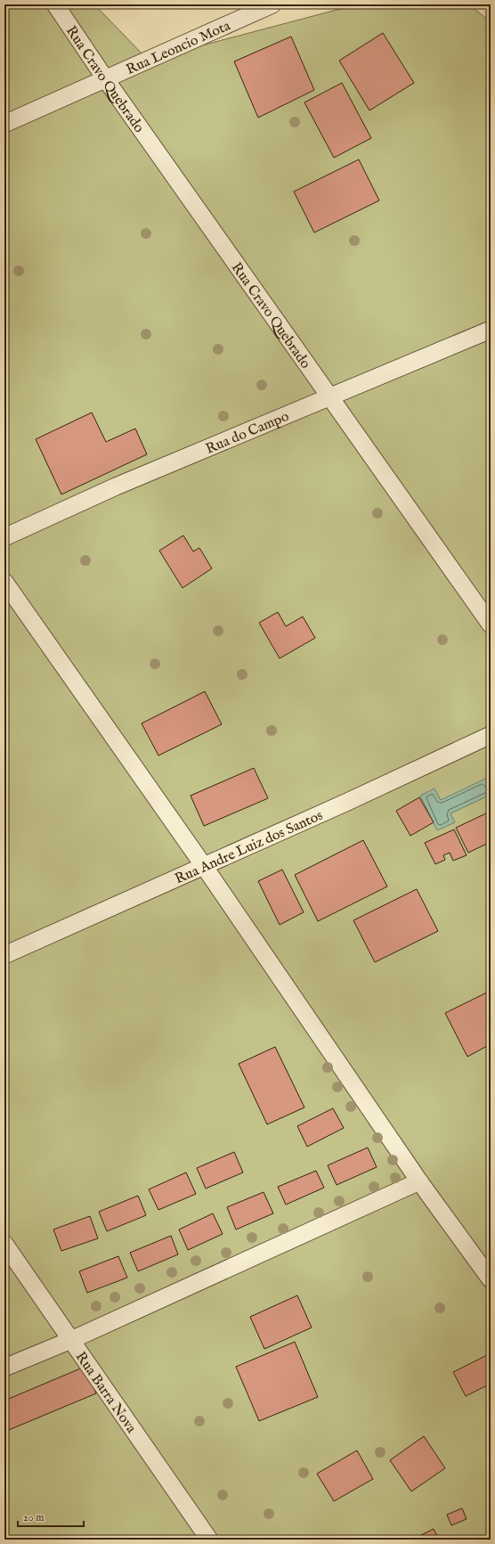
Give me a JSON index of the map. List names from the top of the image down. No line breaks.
{"streets":{"street":["Rua Leoncio Mota","Rua Cravo Quebrado","Rua do Campo","Rua Andre Luiz dos Santos","Rua Barra Nova"]},"crossings":[["Rua Leoncio Mota","Rua Cravo Quebrado"],["Rua Cravo Quebrado","Rua do Campo"]],"scale_bar":"20 m"}
